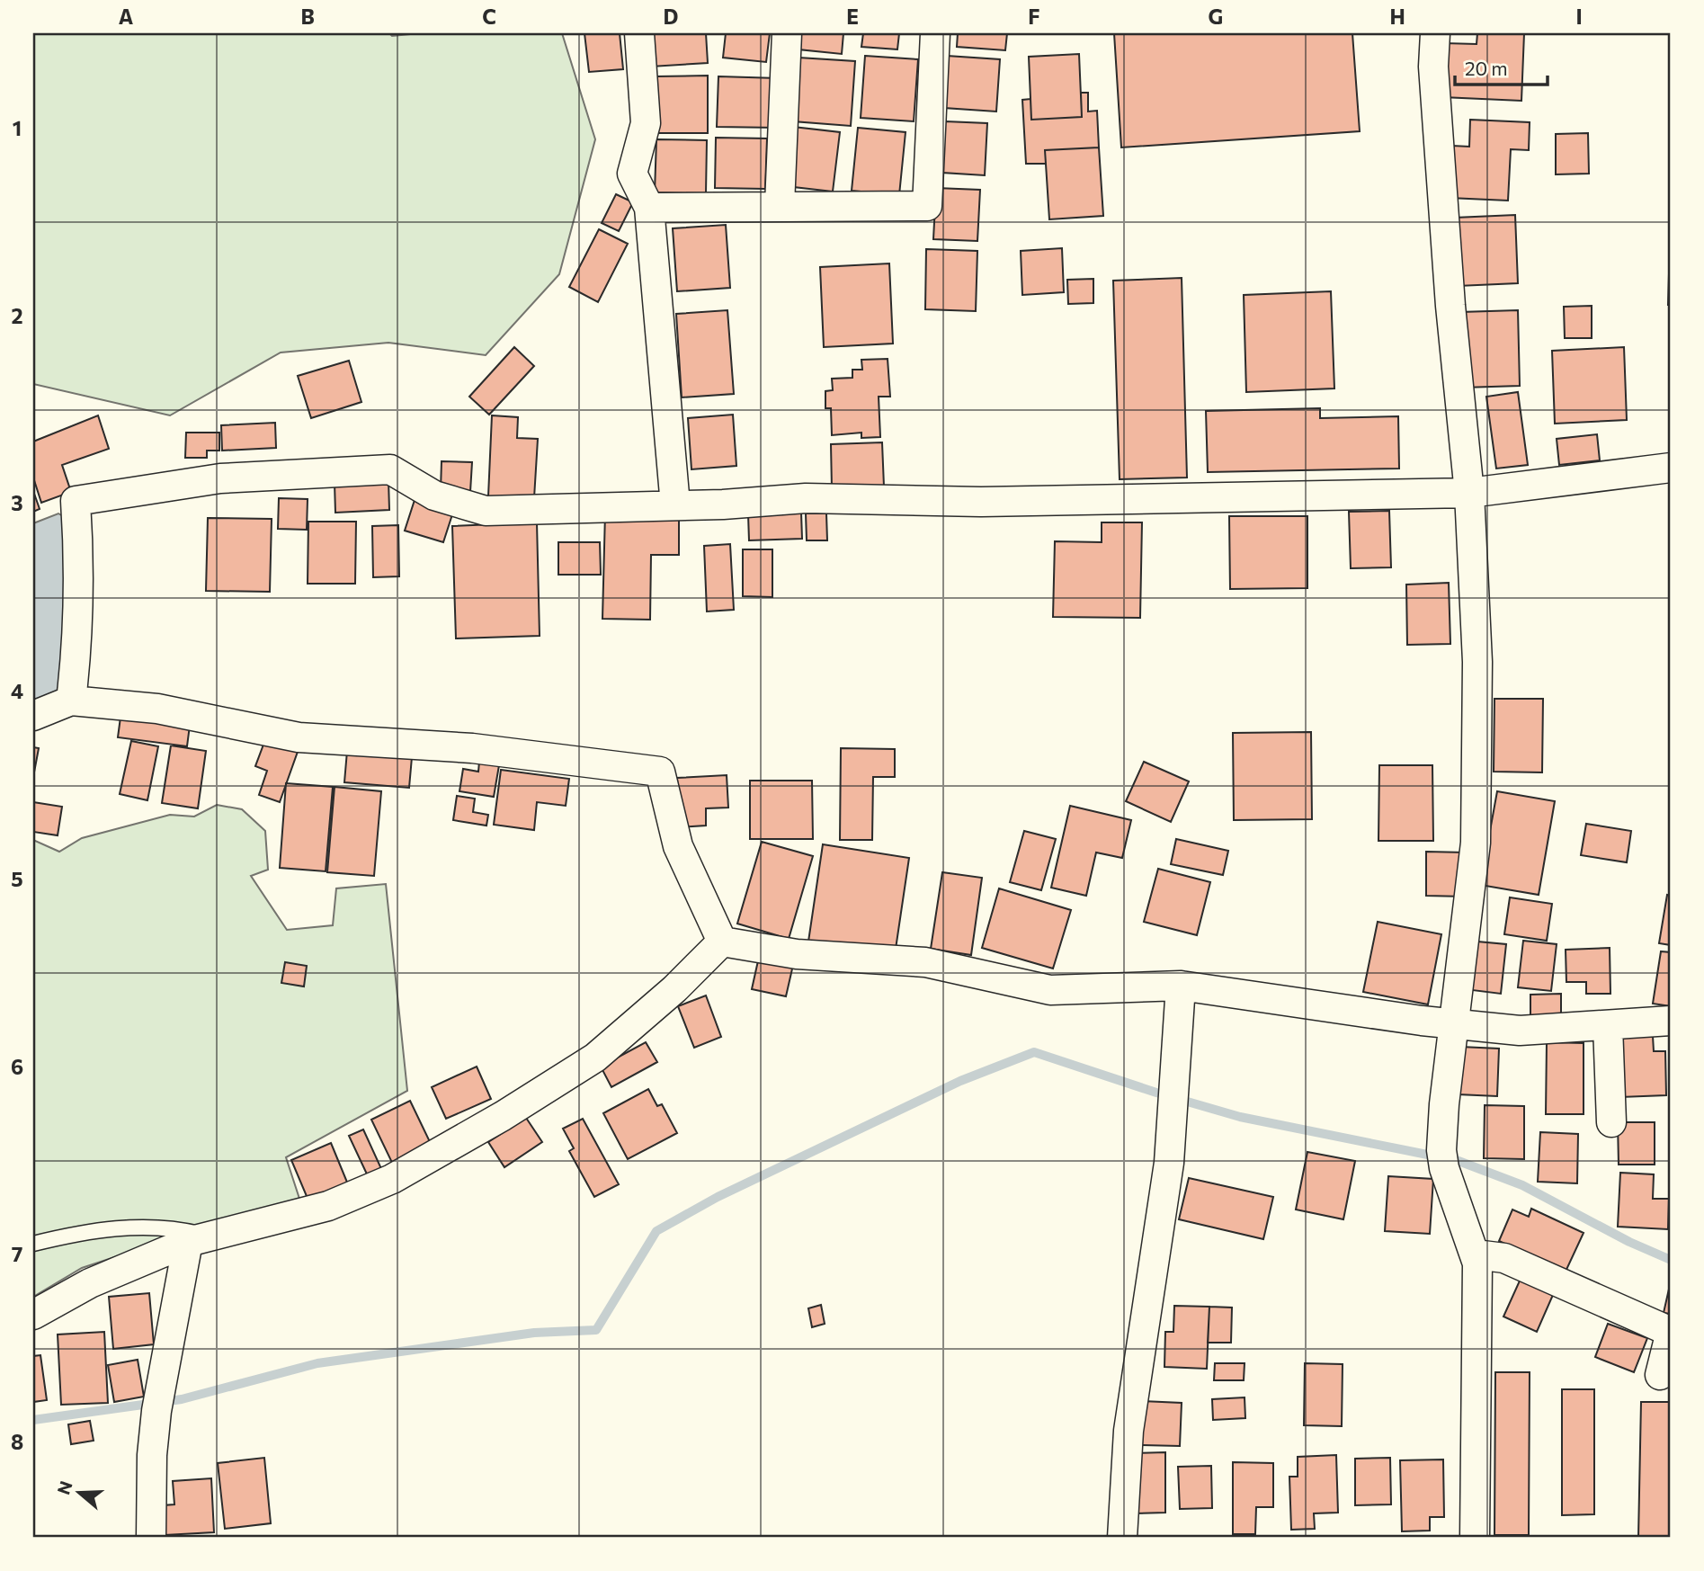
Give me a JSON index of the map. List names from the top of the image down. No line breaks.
{"scale_bar":"20 m","north":"left","grid":{"columns":["A","B","C","D","E","F","G","H","I"],"rows":["1","2","3","4","5","6","7","8"]}}
